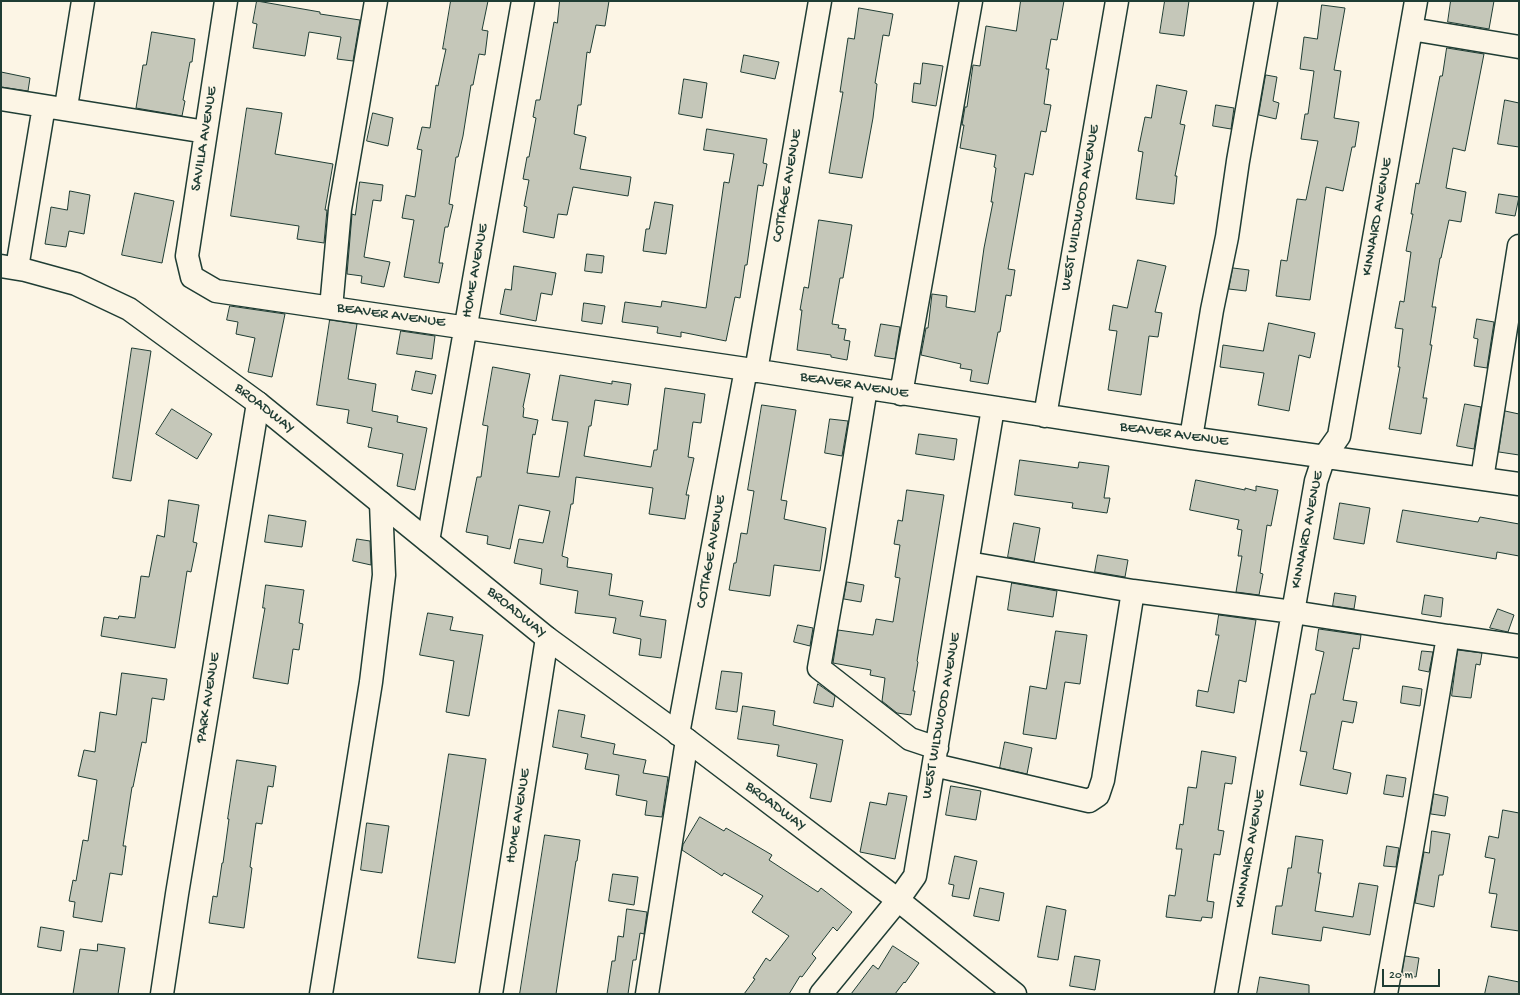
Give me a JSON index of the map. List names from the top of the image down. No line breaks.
{"streets":{"street":["SAVILLA AVENUE","COTTAGE AVENUE","WEST WILDWOOD AVENUE","KINNAIRD AVENUE","HOME AVENUE","BEAVER AVENUE","BROADWAY","PARK AVENUE"]},"crossings":[["SAVILLA AVENUE","BEAVER AVENUE"],["COTTAGE AVENUE","BEAVER AVENUE"],["COTTAGE AVENUE","BROADWAY"],["WEST WILDWOOD AVENUE","BEAVER AVENUE"],["WEST WILDWOOD AVENUE","BROADWAY"],["KINNAIRD AVENUE","BEAVER AVENUE"],["HOME AVENUE","BEAVER AVENUE"],["HOME AVENUE","BROADWAY"],["BROADWAY","PARK AVENUE"]],"scale_bar":"20 m"}
